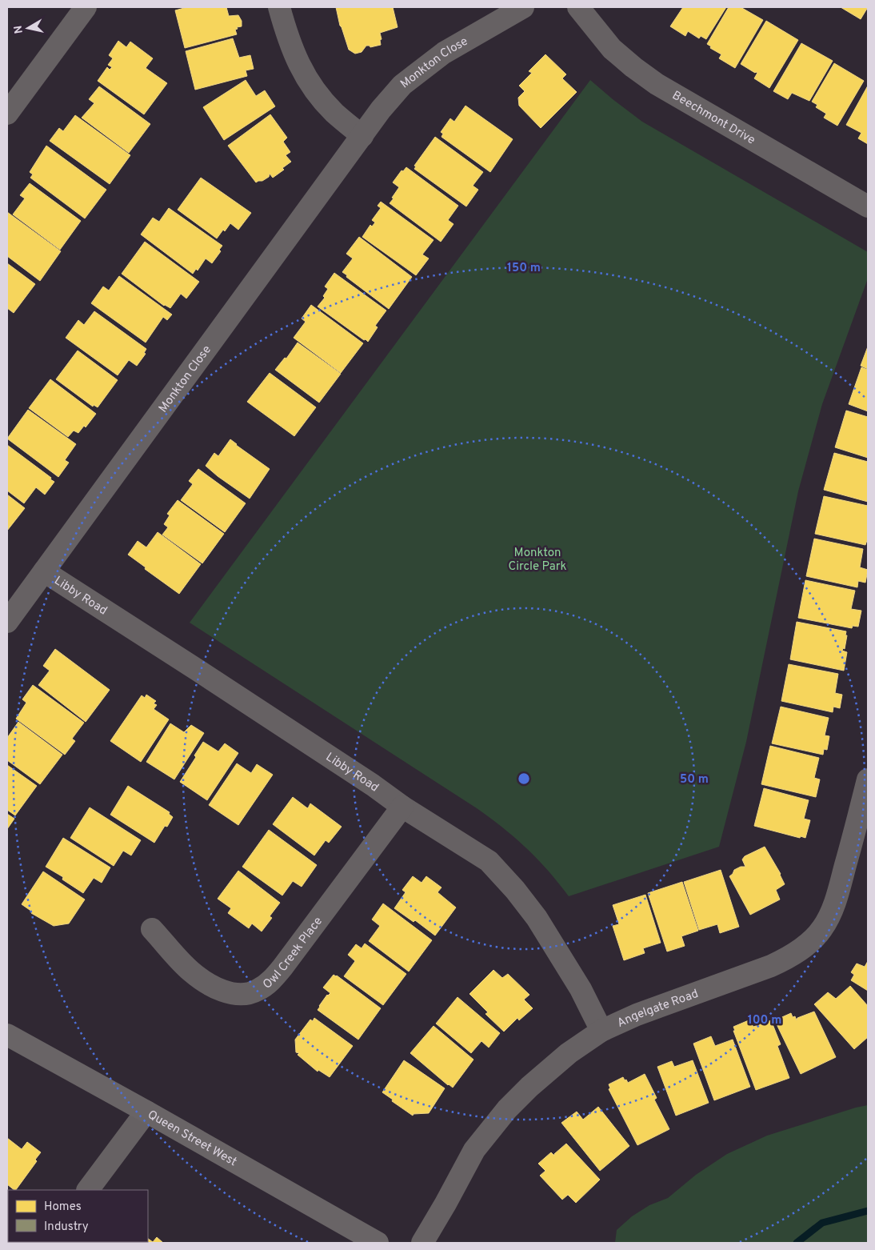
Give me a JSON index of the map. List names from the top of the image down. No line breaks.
{"streets":{"main road":["Queen Street West"],"street":["Monkton Close","Beechmont Drive","Libby Road","Owl Creek Place","Angelgate Road"]},"crossings":[["Monkton Close","Libby Road"],["Libby Road","Owl Creek Place"],["Libby Road","Angelgate Road"]],"parks":["Monkton Circle Park"],"legend":["Homes","Industry"],"north":"left","rings":["150 m","50 m","100 m"]}
